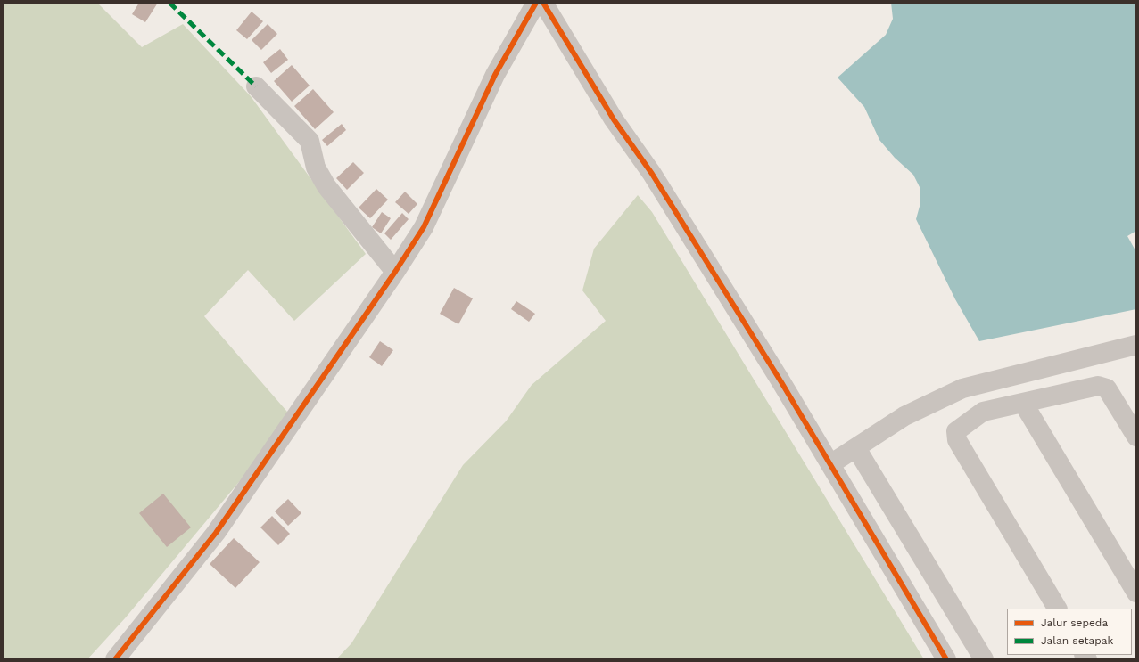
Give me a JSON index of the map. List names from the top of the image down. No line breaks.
{"legend":["Jalur sepeda","Jalan setapak"]}
